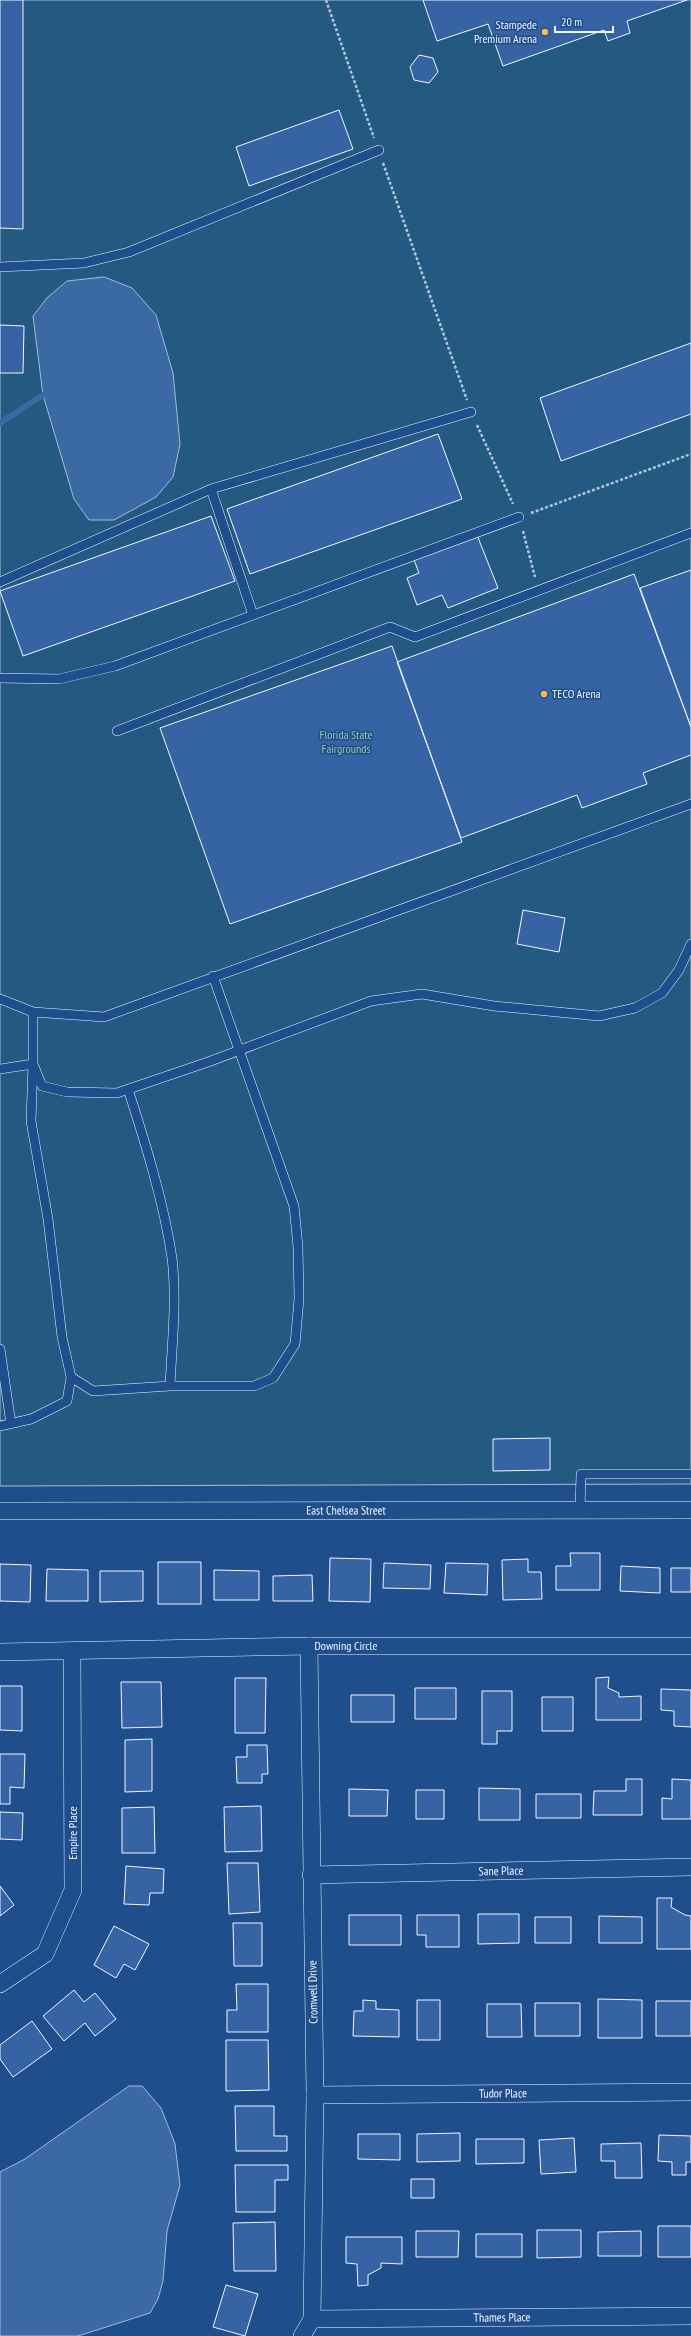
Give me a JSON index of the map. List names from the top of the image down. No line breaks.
{"streets":{"street":["East Chelsea Street","Downing Circle","Empire Place","Sane Place","Cromwell Drive","Tudor Place","Thames Place"]},"crossings":[["Downing Circle","Empire Place"],["Downing Circle","Cromwell Drive"],["Sane Place","Cromwell Drive"],["Cromwell Drive","Tudor Place"],["Cromwell Drive","Thames Place"]],"parks":["Florida State Fairgrounds"],"places":["Stampede Premium Arena","TECO Arena"],"scale_bar":"20 m"}
